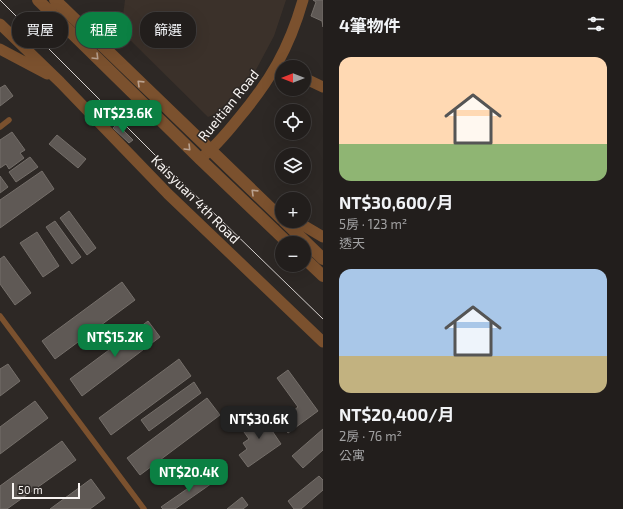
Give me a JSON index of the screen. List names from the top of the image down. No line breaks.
{"streets":{"street":["Rueitian Road","Kaisyuan 4th Road"]},"scale_bar":"50 m","north":"left","page":{"heading":"4筆物件","chip":["買屋","租屋","篩選"],"list":[{"name":"NT$30,600/月","note":"5房 · 123 m² · 透天"},{"name":"NT$20,400/月","note":"2房 · 76 m² · 公寓"}],"map_buttons":["+","−"],"price":["NT$23.6K","NT$15.2K","NT$30.6K","NT$20.4K"],"scale":"50 m"}}
